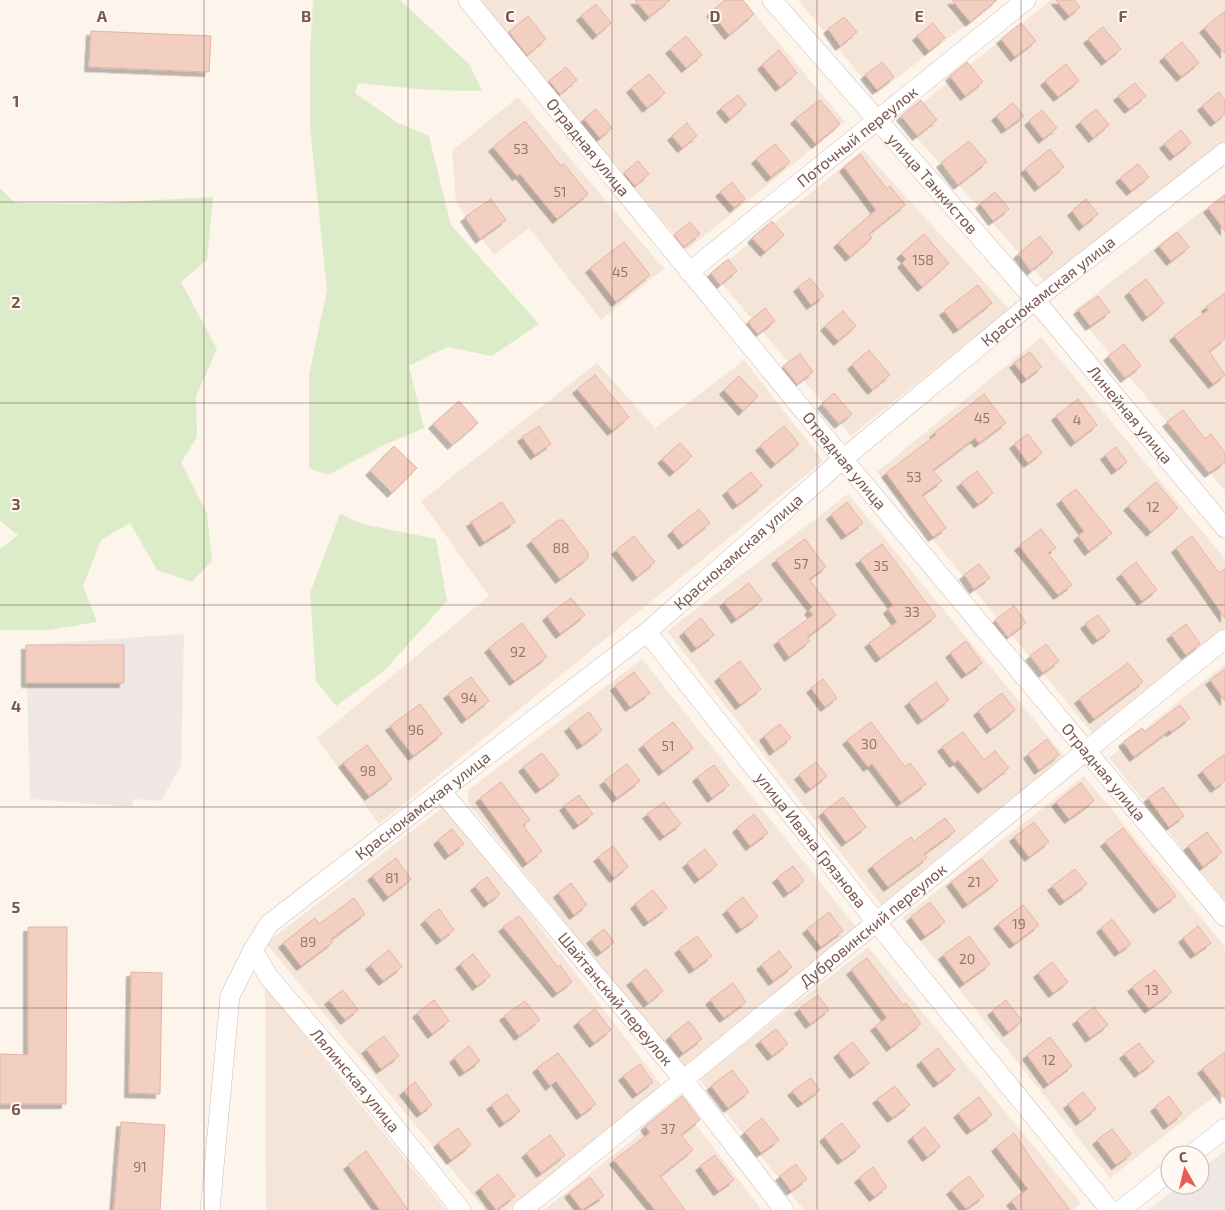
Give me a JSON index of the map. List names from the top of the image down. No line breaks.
{"streets":{"street":["Поточный переулок","Отрадная улица","улица Танкистов","Краснокамская улица","Линейная улица","улица Ивана Грязнова","Дубровинский переулок","Шайтанский переулок","Лялинская улица"]},"crossings":[["Поточный переулок","Отрадная улица"],["Поточный переулок","улица Танкистов"],["Отрадная улица","Краснокамская улица"],["Отрадная улица","Дубровинский переулок"],["улица Танкистов","Краснокамская улица"],["улица Танкистов","Линейная улица"],["Краснокамская улица","Линейная улица"],["Краснокамская улица","улица Ивана Грязнова"],["Краснокамская улица","Шайтанский переулок"],["Краснокамская улица","Лялинская улица"],["улица Ивана Грязнова","Дубровинский переулок"],["Дубровинский переулок","Шайтанский переулок"]],"house_numbers":["53","51","158","45","45","4","53","12","88","57","35","33","92","94","96","30","51","98","81","21","19","89","20","13","12","37","91"],"north":"top","grid":{"columns":["A","B","C","D","E","F"],"rows":["1","2","3","4","5","6"]}}
